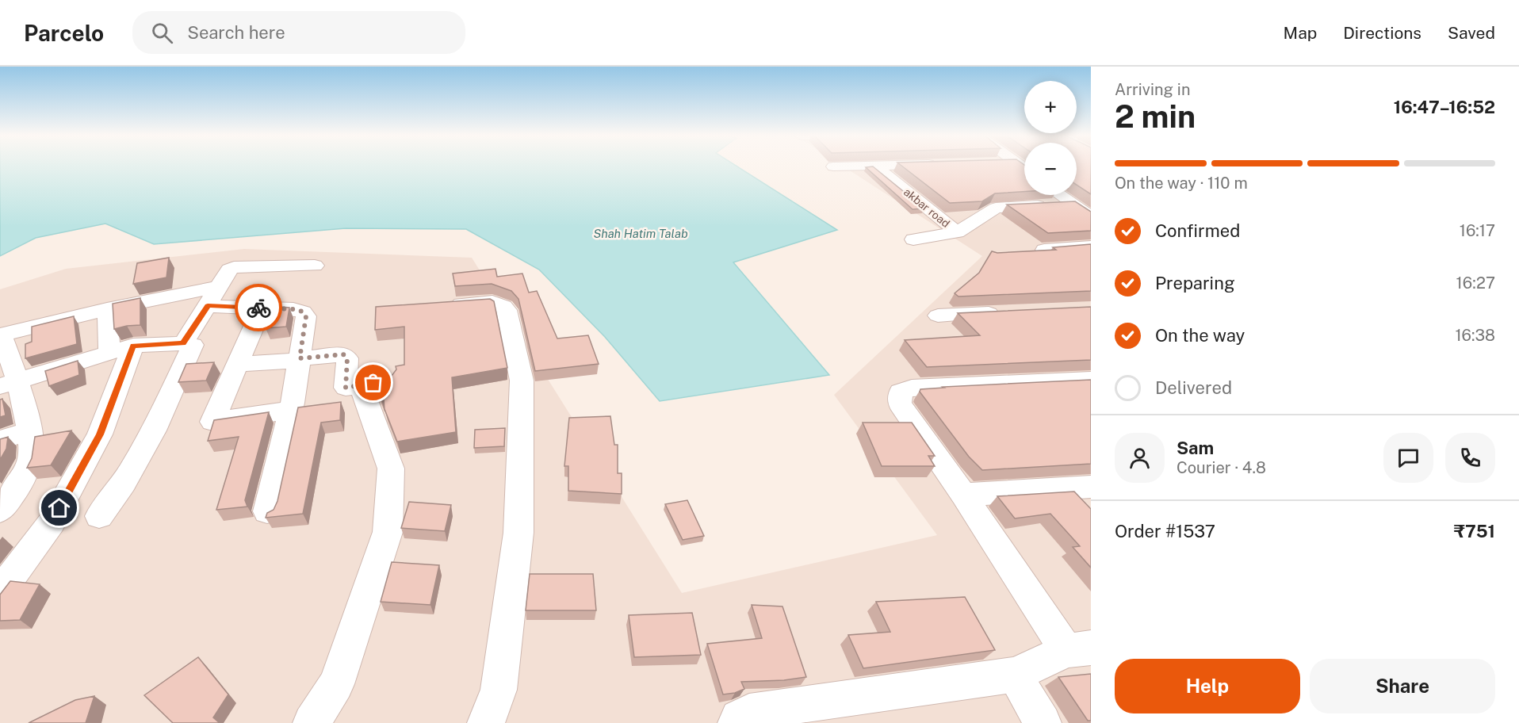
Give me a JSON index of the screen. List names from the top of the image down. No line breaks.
{"streets":{"street":["akbar road"]},"water":["Shah Hatim Talab"],"page":{"header":"Parcelo","search":"Search here","nav":["Map","Directions","Saved"],"heading":["2 min","Arriving in","16:47–16:52"],"panel":["Sam","Courier · 4.8","Order #1537","₹751"],"map_buttons":["+","−"],"bar":"On the way · 110 m","list":[["Confirmed","16:17"],["Preparing","16:27"],["On the way","16:38"],"Delivered"],"buttons":["Help","Share"]}}
